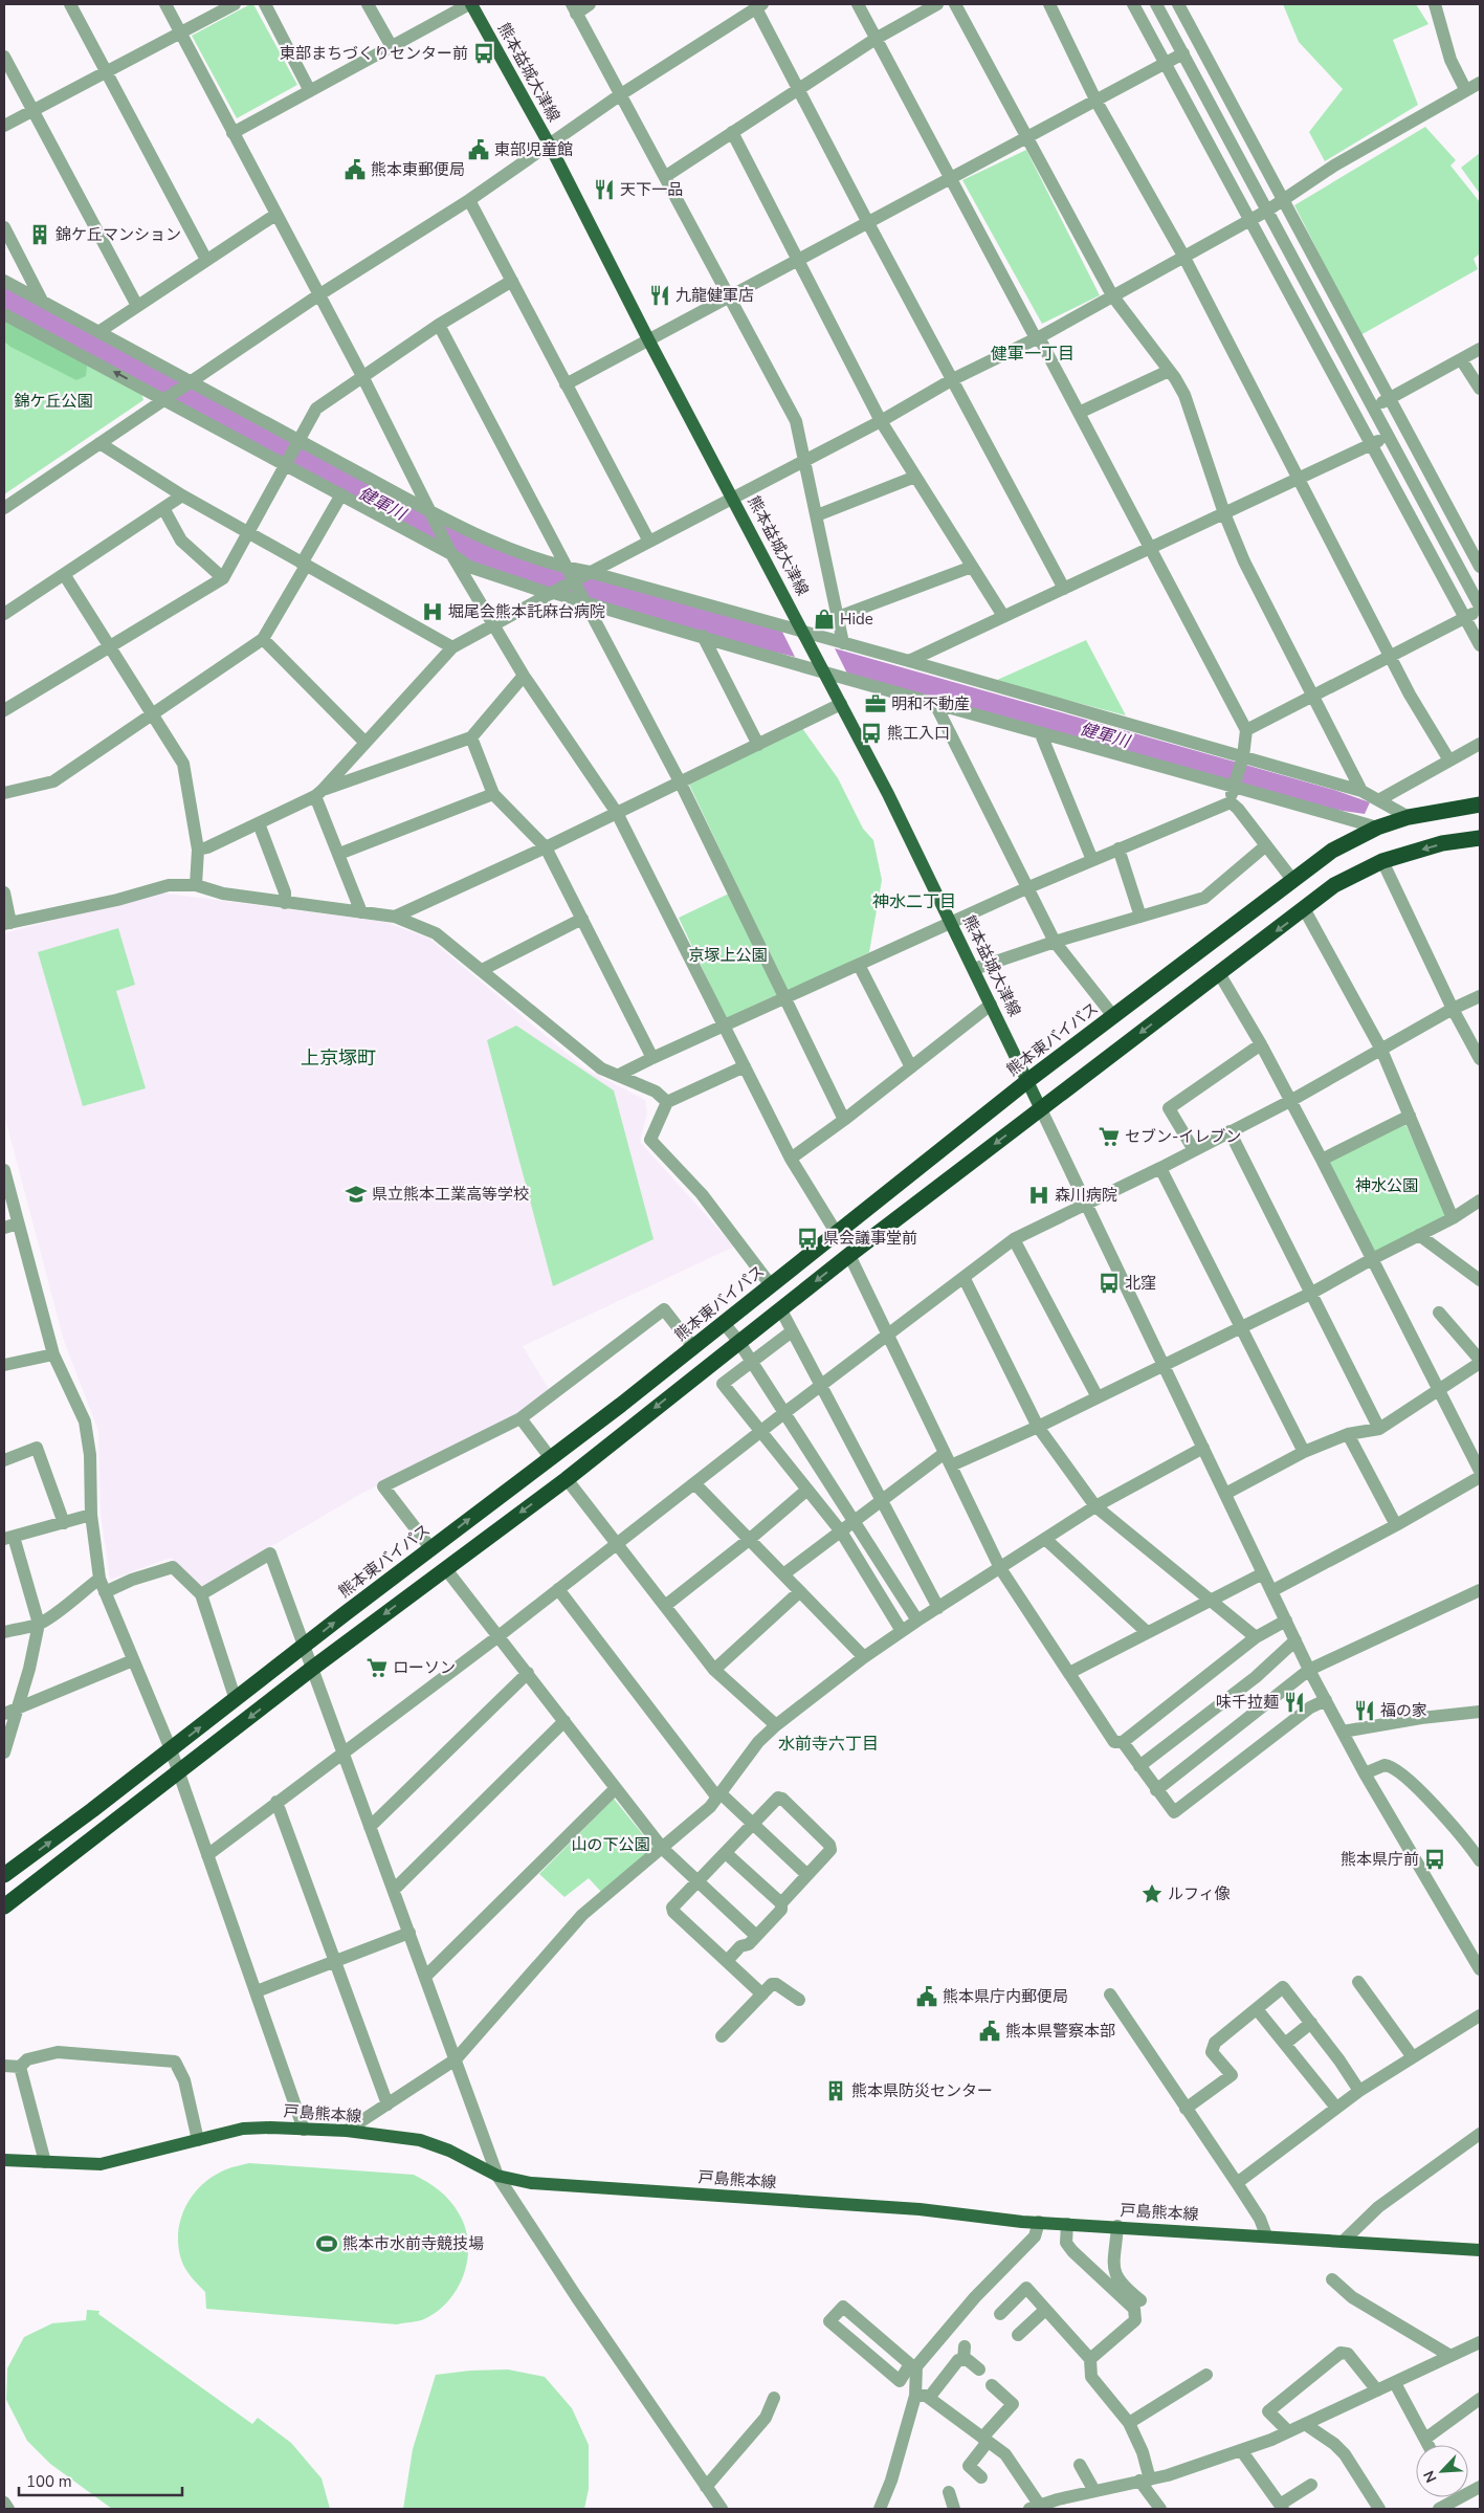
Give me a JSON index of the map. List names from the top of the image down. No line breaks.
{"streets":{"highway":["熊本東バイパス"],"main road":["熊本益城大津線","戸島熊本線"]},"crossings":[["熊本益城大津線","熊本東バイパス"]],"districts":["健軍一丁目","神水二丁目","上京塚町","水前寺六丁目"],"water":["健軍川"],"parks":["錦ケ丘公園","京塚上公園","神水公園","山の下公園"],"places":{"bus stop":["東部まちづくりセンター前","熊工入口","県会議事堂前","北窪","熊本県庁前"],"public building":["東部児童館","熊本東郵便局","熊本県庁内郵便局","熊本県警察本部"],"restaurant":["天下一品","九龍健軍店","味千拉麺","福の家"],"building":["錦ケ丘マンション","熊本県防災センター"],"hospital":["堀尾会熊本託麻台病院","森川病院"],"shop":["Hide"],"office":["明和不動産"],"supermarket":["セブン-イレブン","ローソン"],"school or university":["県立熊本工業高等学校"],"place":["ルフィ像"],"sports":["熊本市水前寺競技場"]},"scale_bar":"100 m","north":"bottom left"}
